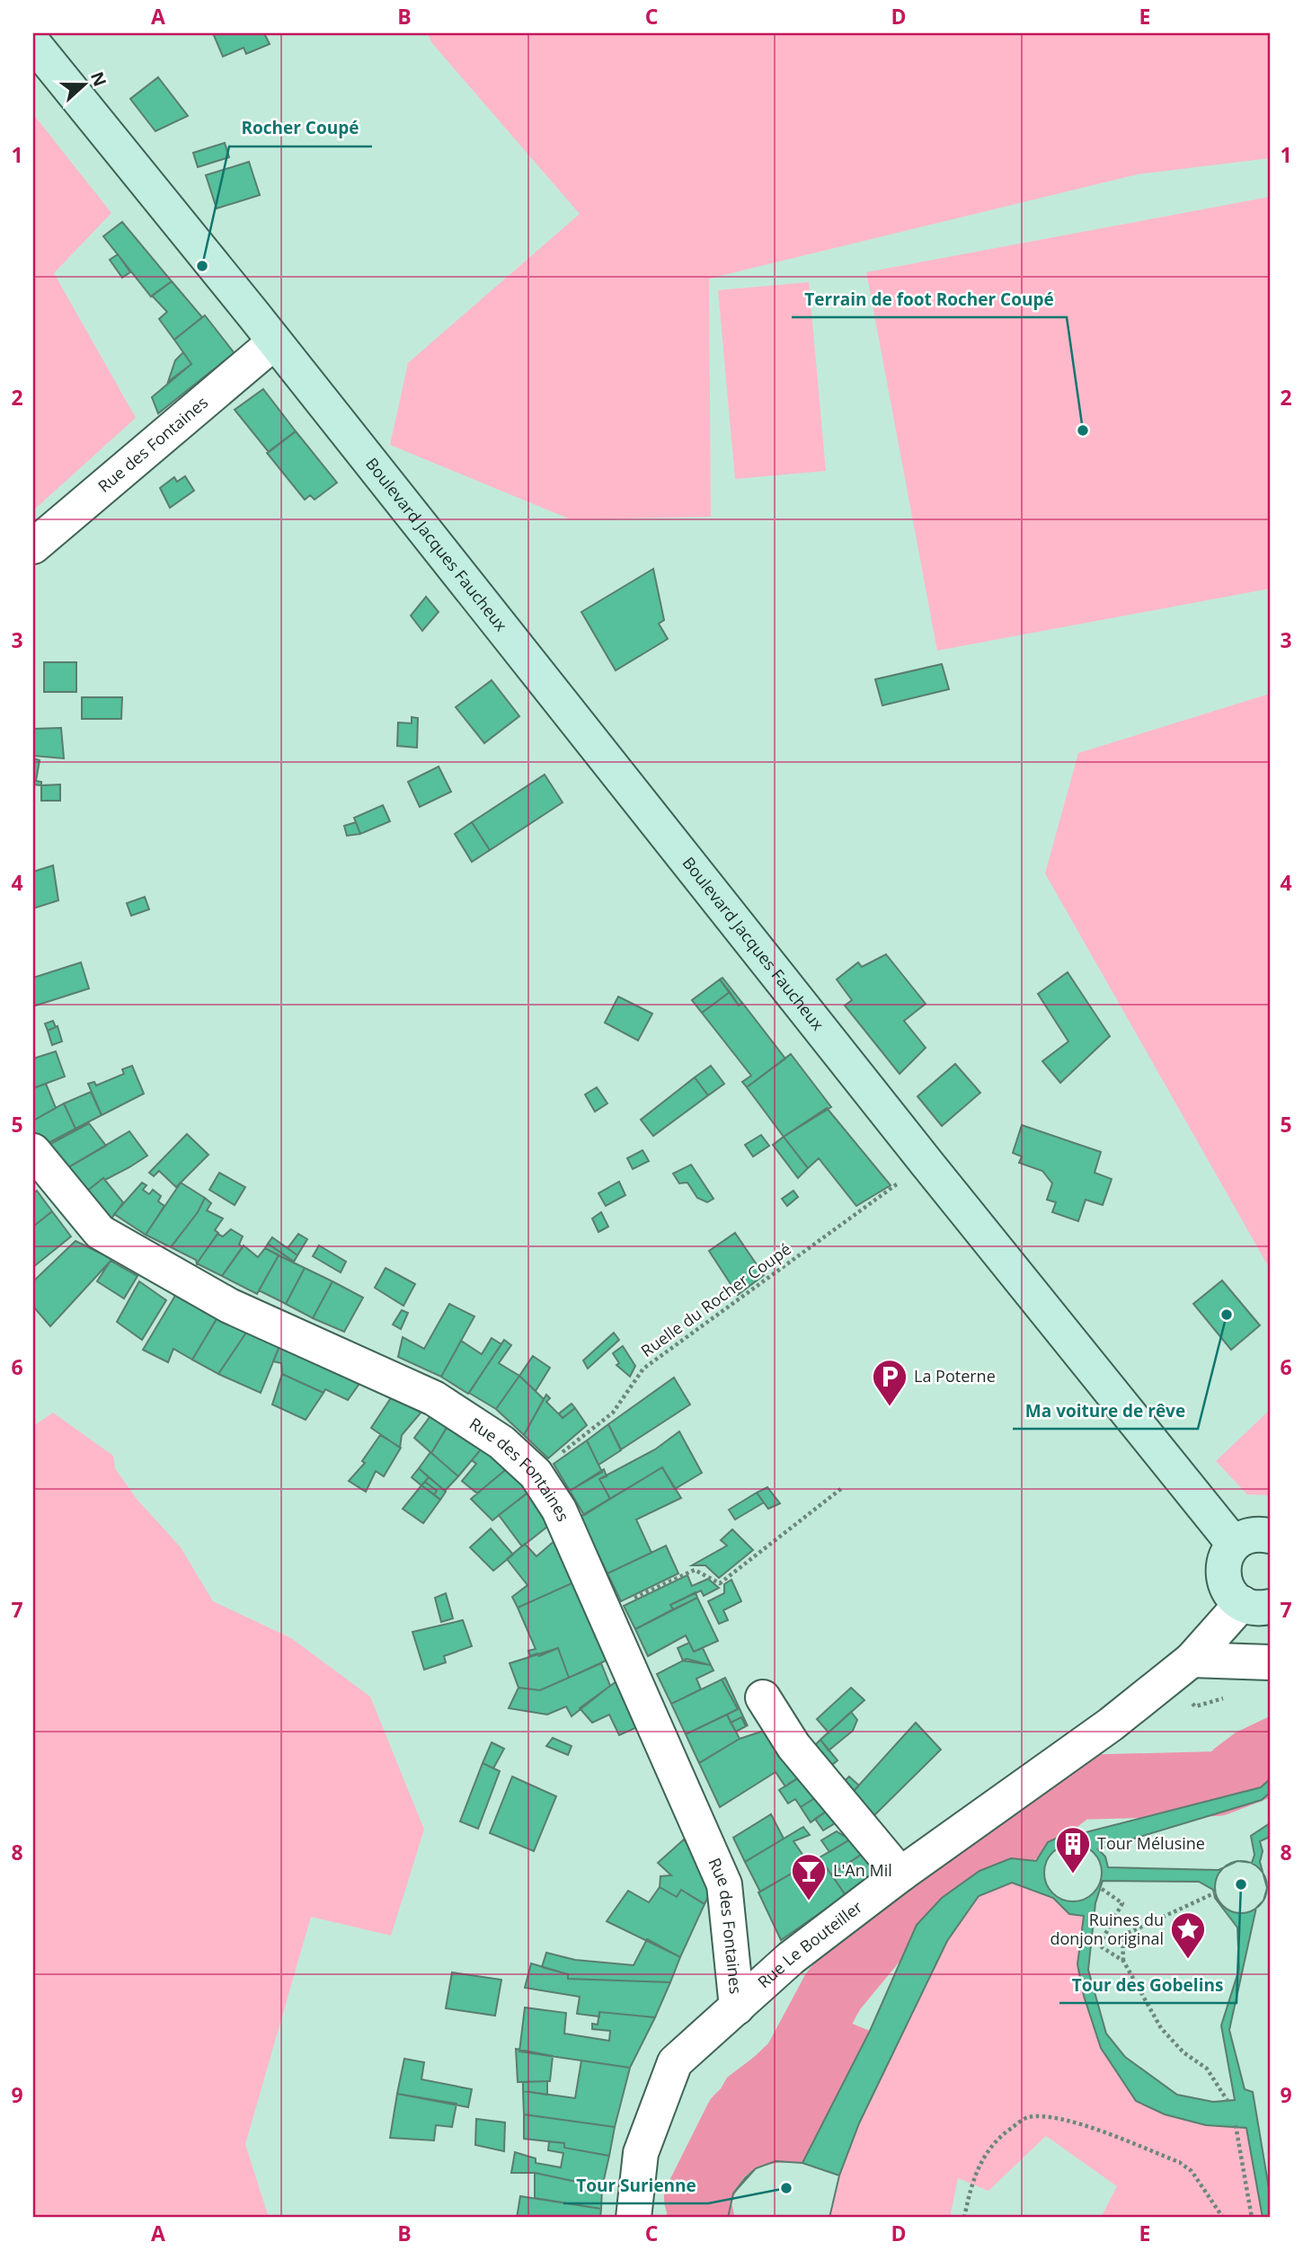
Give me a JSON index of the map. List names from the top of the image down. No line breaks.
{"streets":{"main road":["Boulevard Jacques Faucheux"],"street":["Rue des Fontaines","Rue Le Bouteiller"],"path":["Ruelle du Rocher Coupé"]},"crossings":[["Rue des Fontaines","Boulevard Jacques Faucheux"],["Rue des Fontaines","Ruelle du Rocher Coupé"],["Rue des Fontaines","Rue Le Bouteiller"],["Boulevard Jacques Faucheux","Ruelle du Rocher Coupé"]],"places":{"other":["Rocher Coupé","Terrain de foot Rocher Coupé","Ma voiture de rêve","Tour des Gobelins","Tour Surienne"],"parking":["La Poterne"],"building":["Tour Mélusine"],"bar":["L'An Mil"],"place":["Ruines du donjon original"]},"north":"right","grid":{"columns":["A","B","C","D","E"],"rows":["1","2","3","4","5","6","7","8","9"]}}
